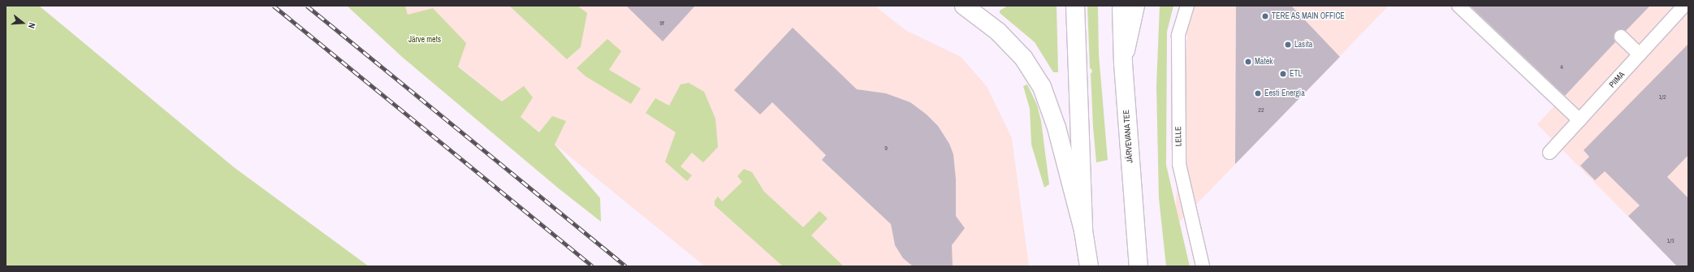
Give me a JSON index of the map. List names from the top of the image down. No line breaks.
{"streets":{"main road":["JÄRVEVANA TEE"],"lane":["PIIMA","LELLE"]},"parks":["Järve mets"],"places":["TERE AS MAIN OFFICE","Lasita","Matek","ETL","Eesti Energia"],"house_numbers":["9f","4","1/2","22","9","1/3"],"north":"right"}
